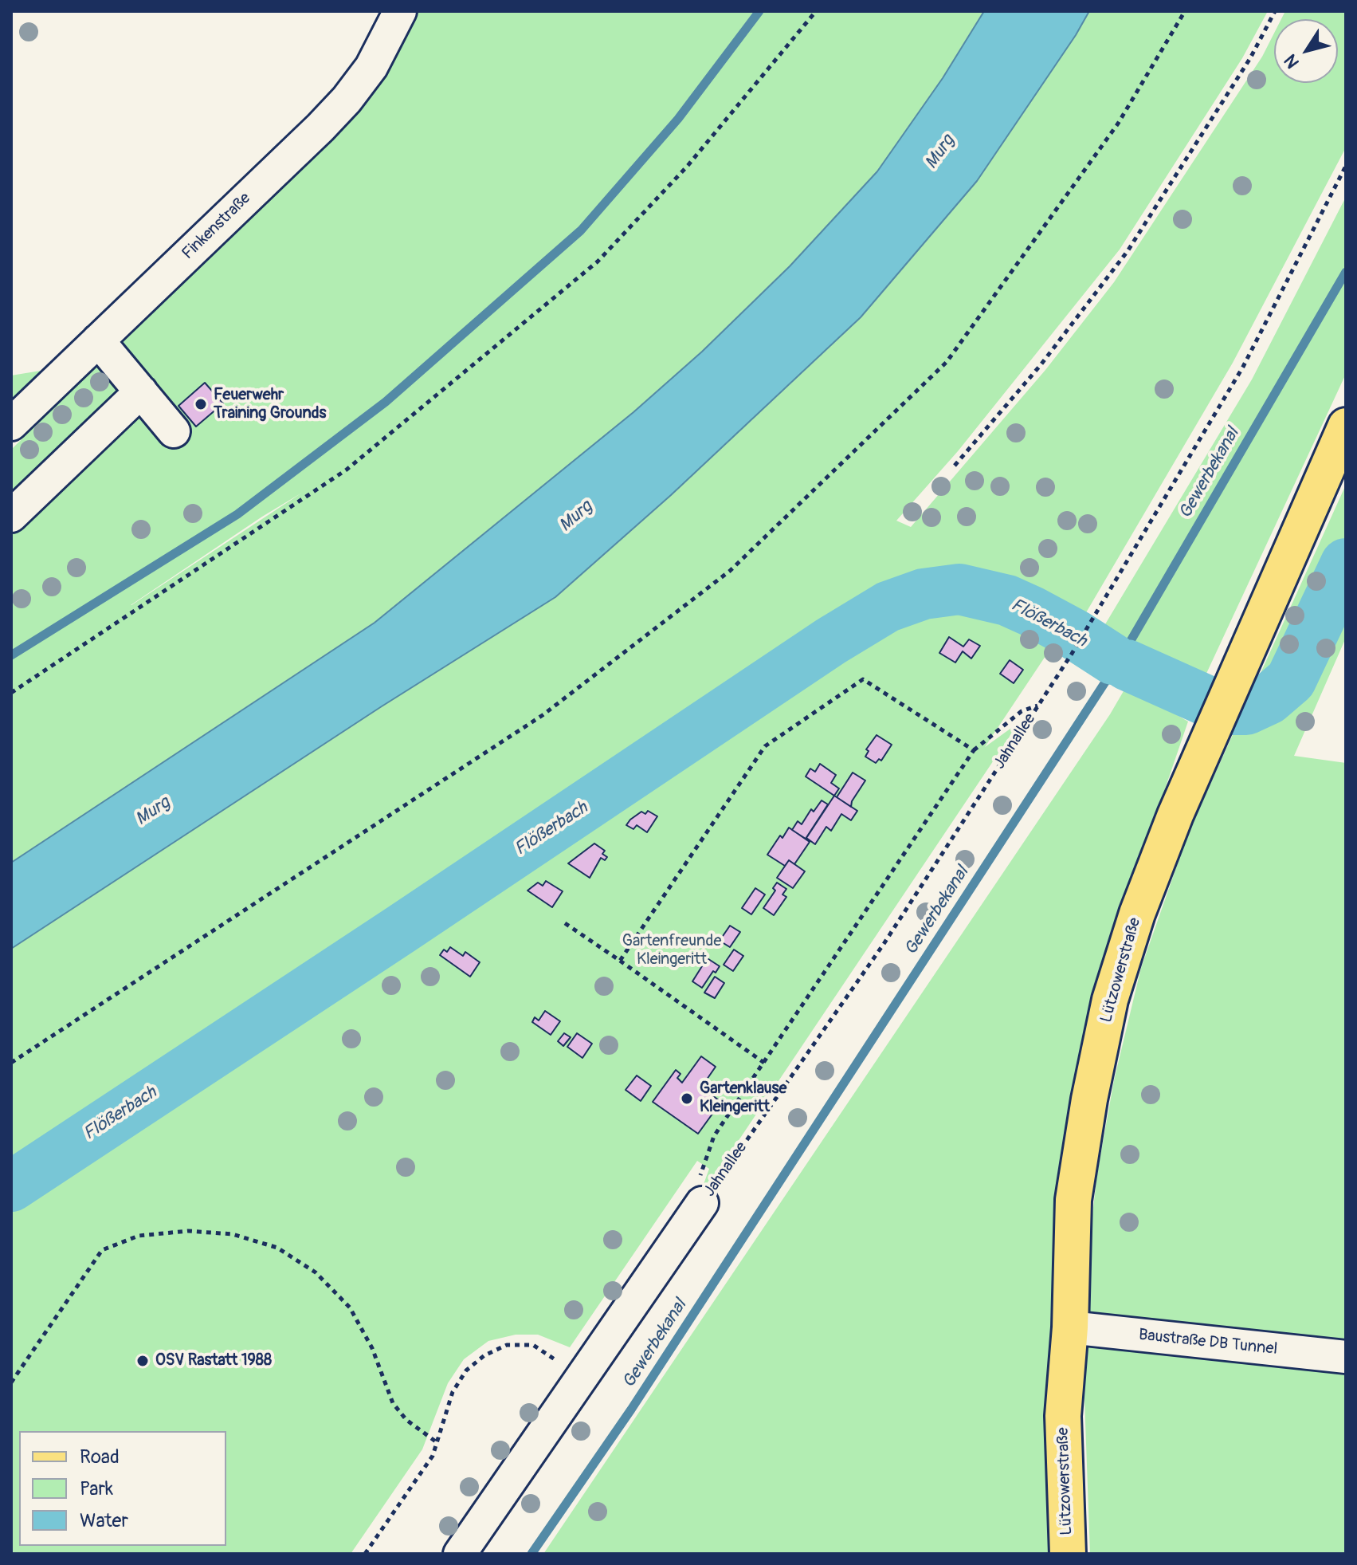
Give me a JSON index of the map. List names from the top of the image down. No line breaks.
{"streets":{"main road":["Lützowerstraße"],"street":["Finkenstraße","Jahnallee","Baustraße DB Tunnel"]},"crossings":[["Lützowerstraße","Baustraße DB Tunnel"]],"water":["Murg","Gewerbekanal","Flößerbach"],"parks":["Gartenfreunde Kleingeritt"],"places":["Feuerwehr Training Grounds","Gartenklause Kleingeritt","OSV Rastatt 1988"],"legend":["Road","Park","Water"],"north":"bottom left"}
